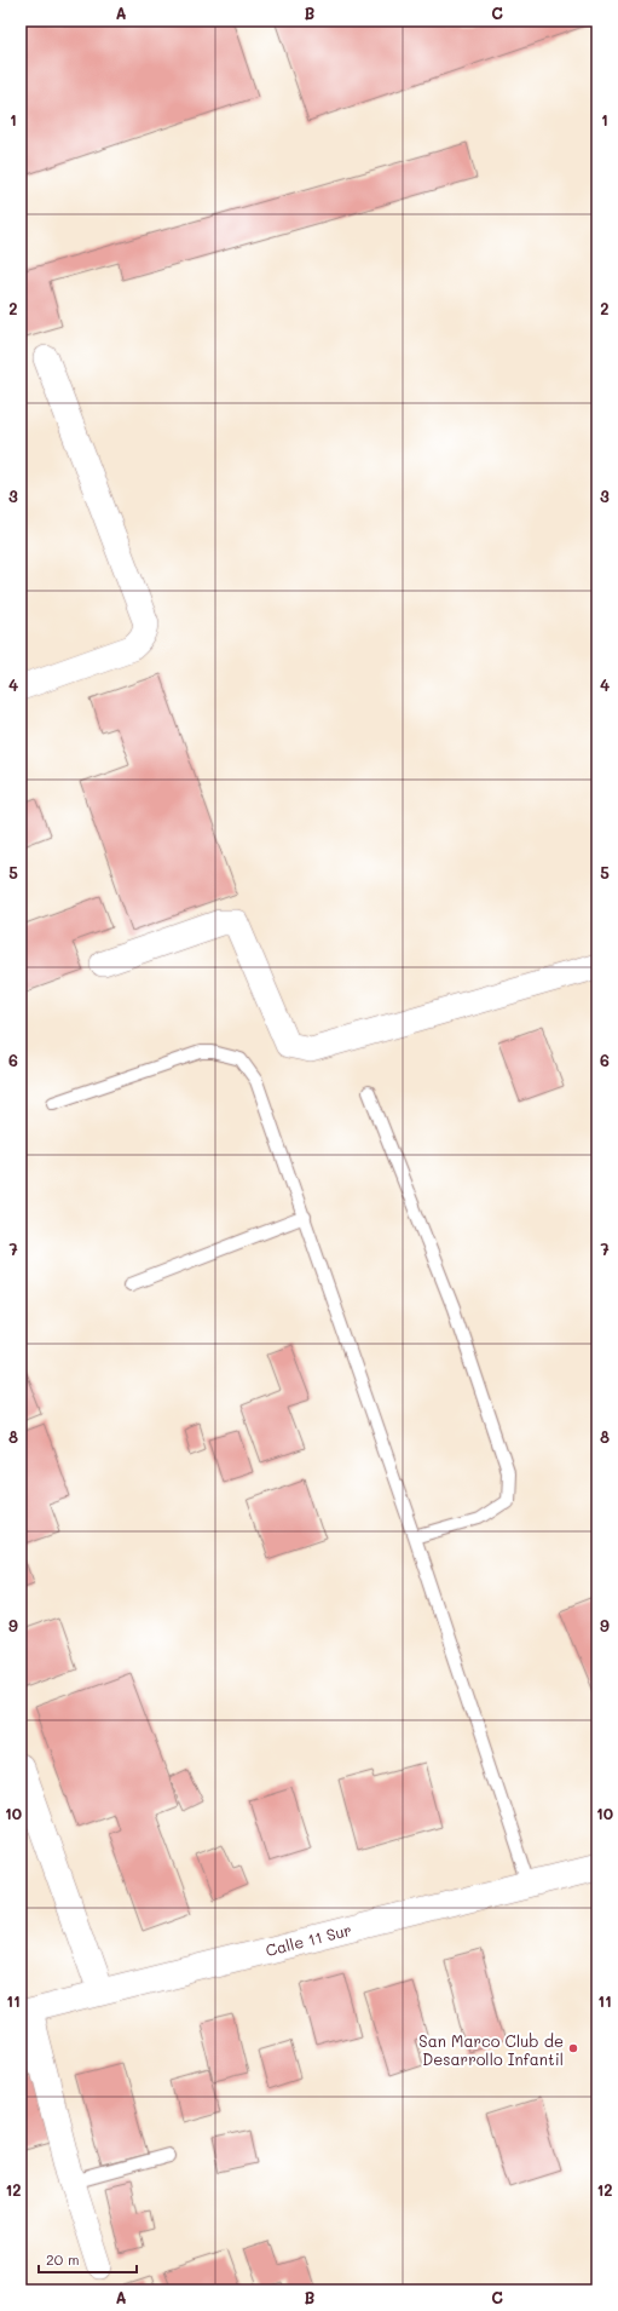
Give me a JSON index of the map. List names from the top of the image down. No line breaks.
{"streets":{"street":["Calle 11 Sur"]},"places":["San Marco Club de Desarrollo Infantil"],"scale_bar":"20 m","grid":{"columns":["A","B","C"],"rows":["1","2","3","4","5","6","7","8","9","10","11","12"]}}
